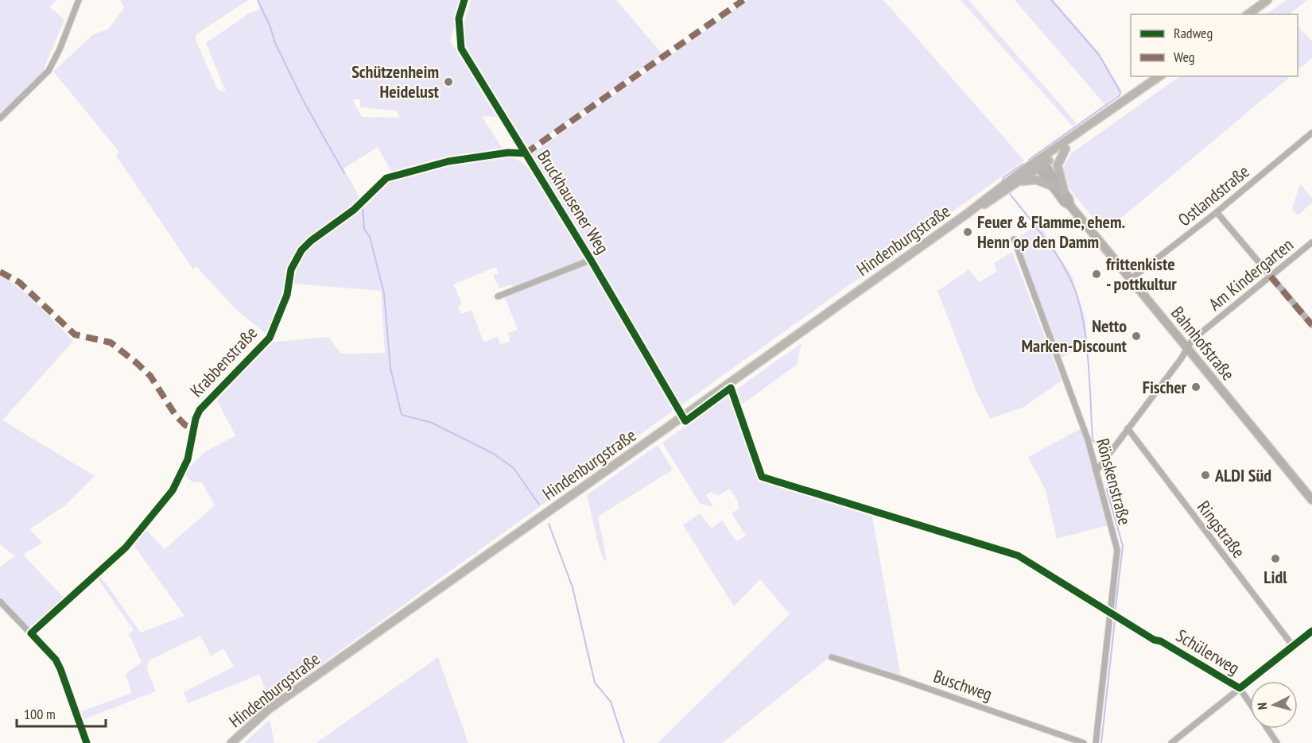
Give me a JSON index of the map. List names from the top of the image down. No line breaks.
{"streets":{"main road":["Hindenburgstraße"],"street":["Ostlandstraße","Bruckhausener Weg","Am Kindergarten","Bahnhofstraße","Krabbenstraße","Rönskenstraße","Ringstraße","Schülerweg","Buschweg"]},"crossings":[["Ostlandstraße","Bahnhofstraße"],["Bruckhausener Weg","Hindenburgstraße"],["Bruckhausener Weg","Krabbenstraße"],["Hindenburgstraße","Bahnhofstraße"],["Am Kindergarten","Bahnhofstraße"]],"places":["Schützenheim Heidelust","Feuer & Flamme, ehem. Henn op den Damm","frittenkiste - pottkultur","Netto Marken-Discount","Fischer","ALDI Süd","Lidl"],"legend":["Radweg","Weg"],"scale_bar":"100 m","north":"left"}
